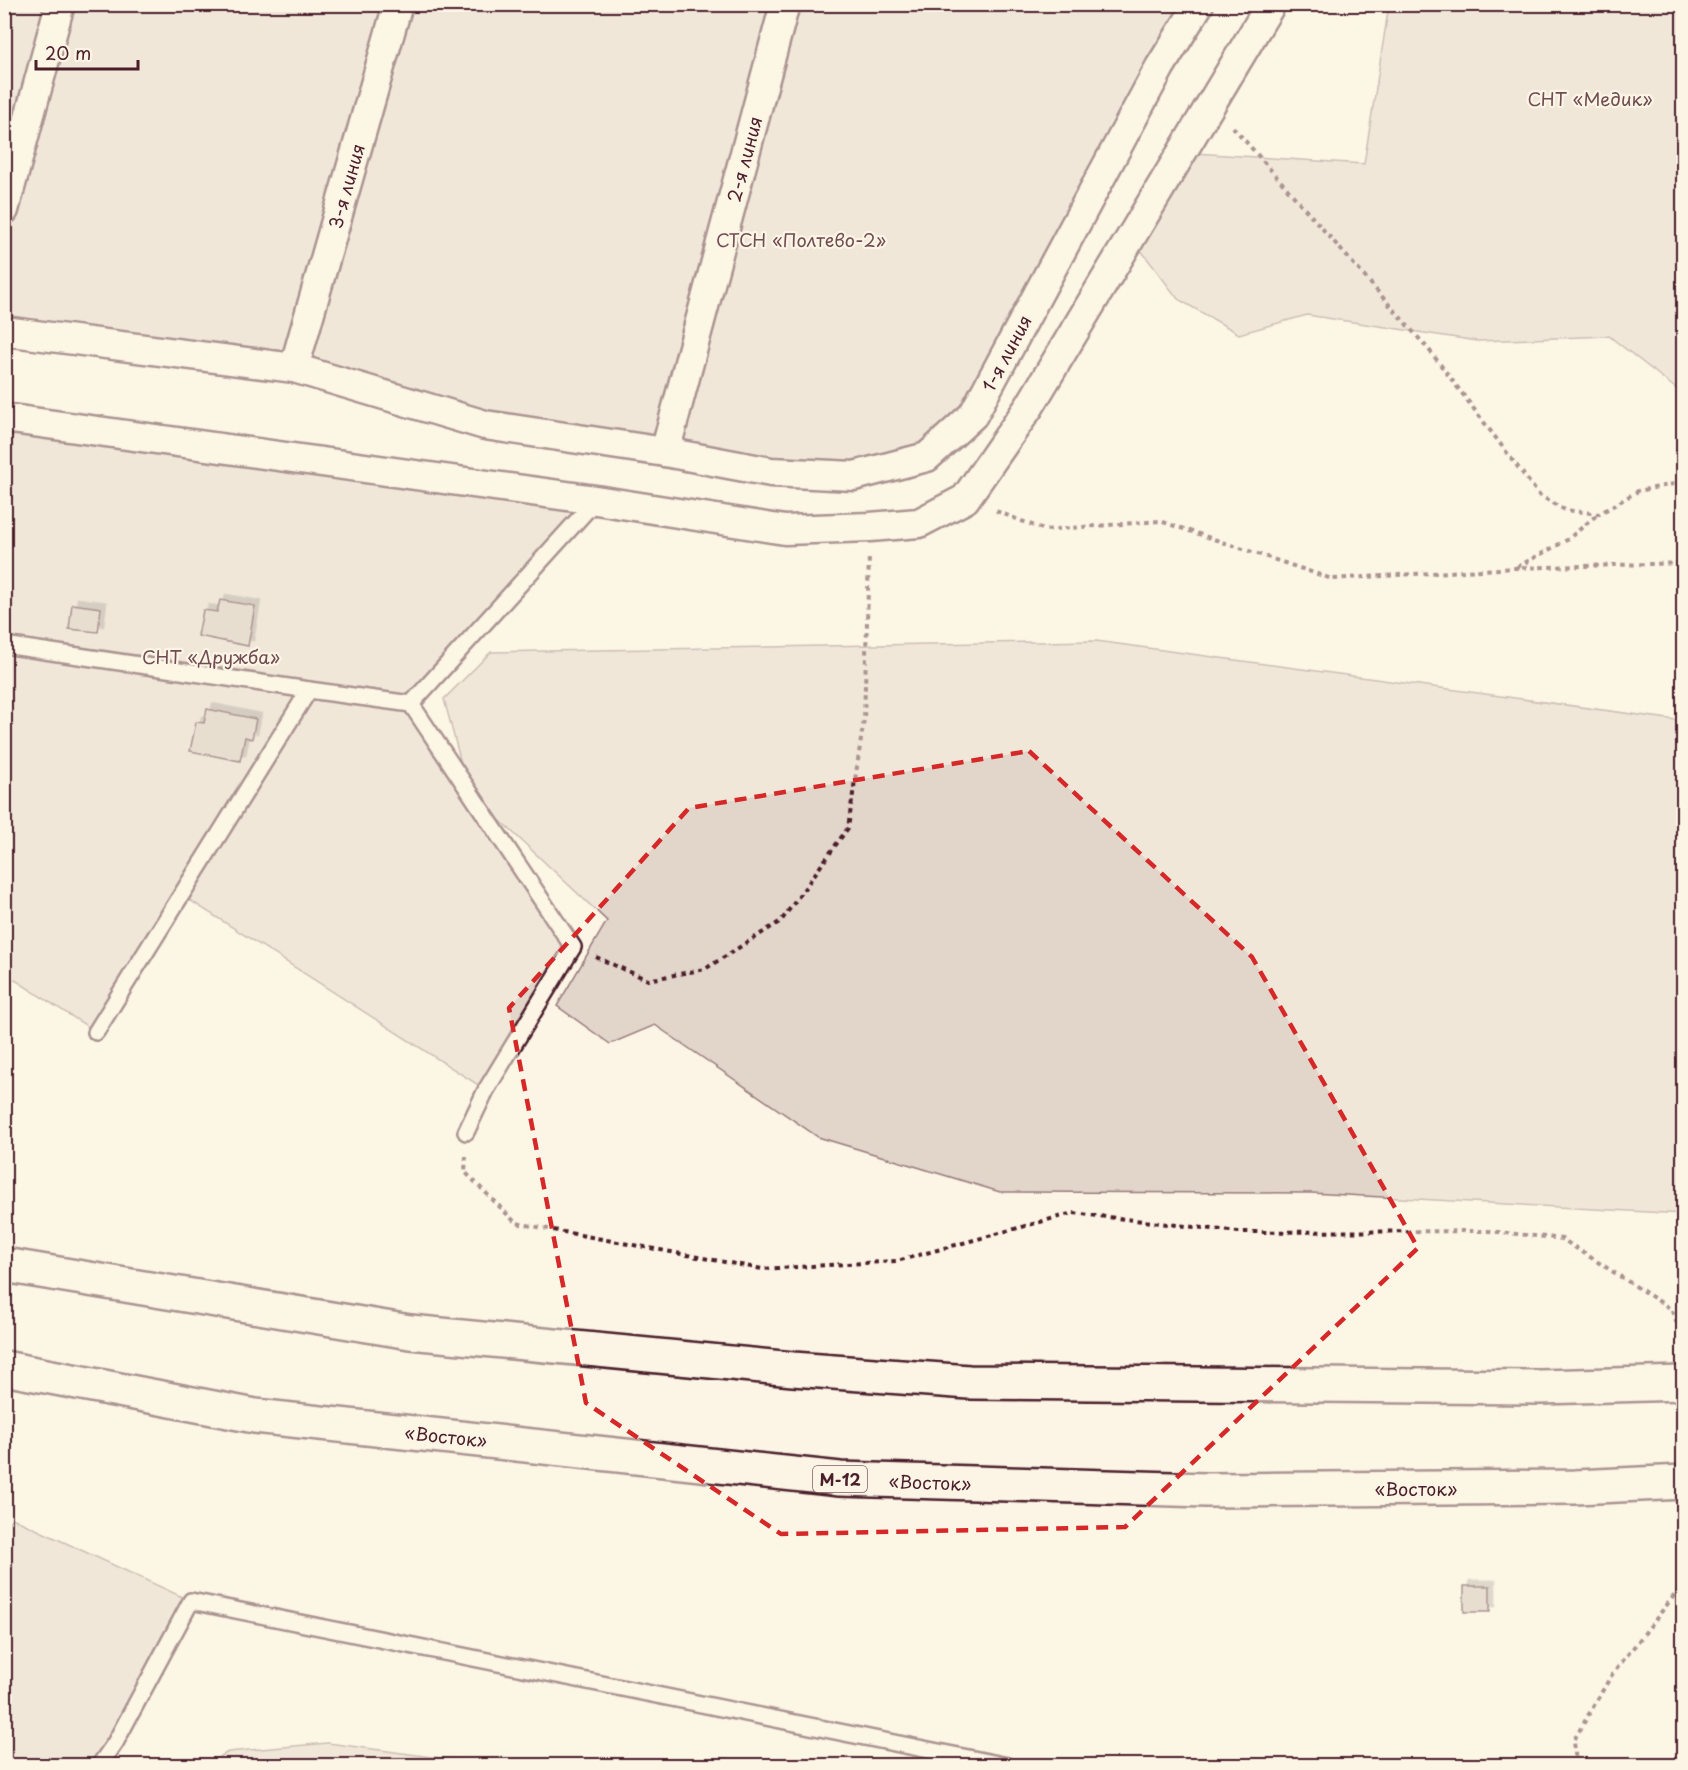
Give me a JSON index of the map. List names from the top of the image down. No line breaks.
{"streets":{"highway":["«Восток»","М-12"],"street":["2-я линия","3-я линия","1-я линия"]},"crossings":[["2-я линия","1-я линия"],["3-я линия","1-я линия"]],"parks":["СНТ «Медик»","СТСН «Полтево-2»","СНТ «Дружба»"],"scale_bar":"20 m"}
